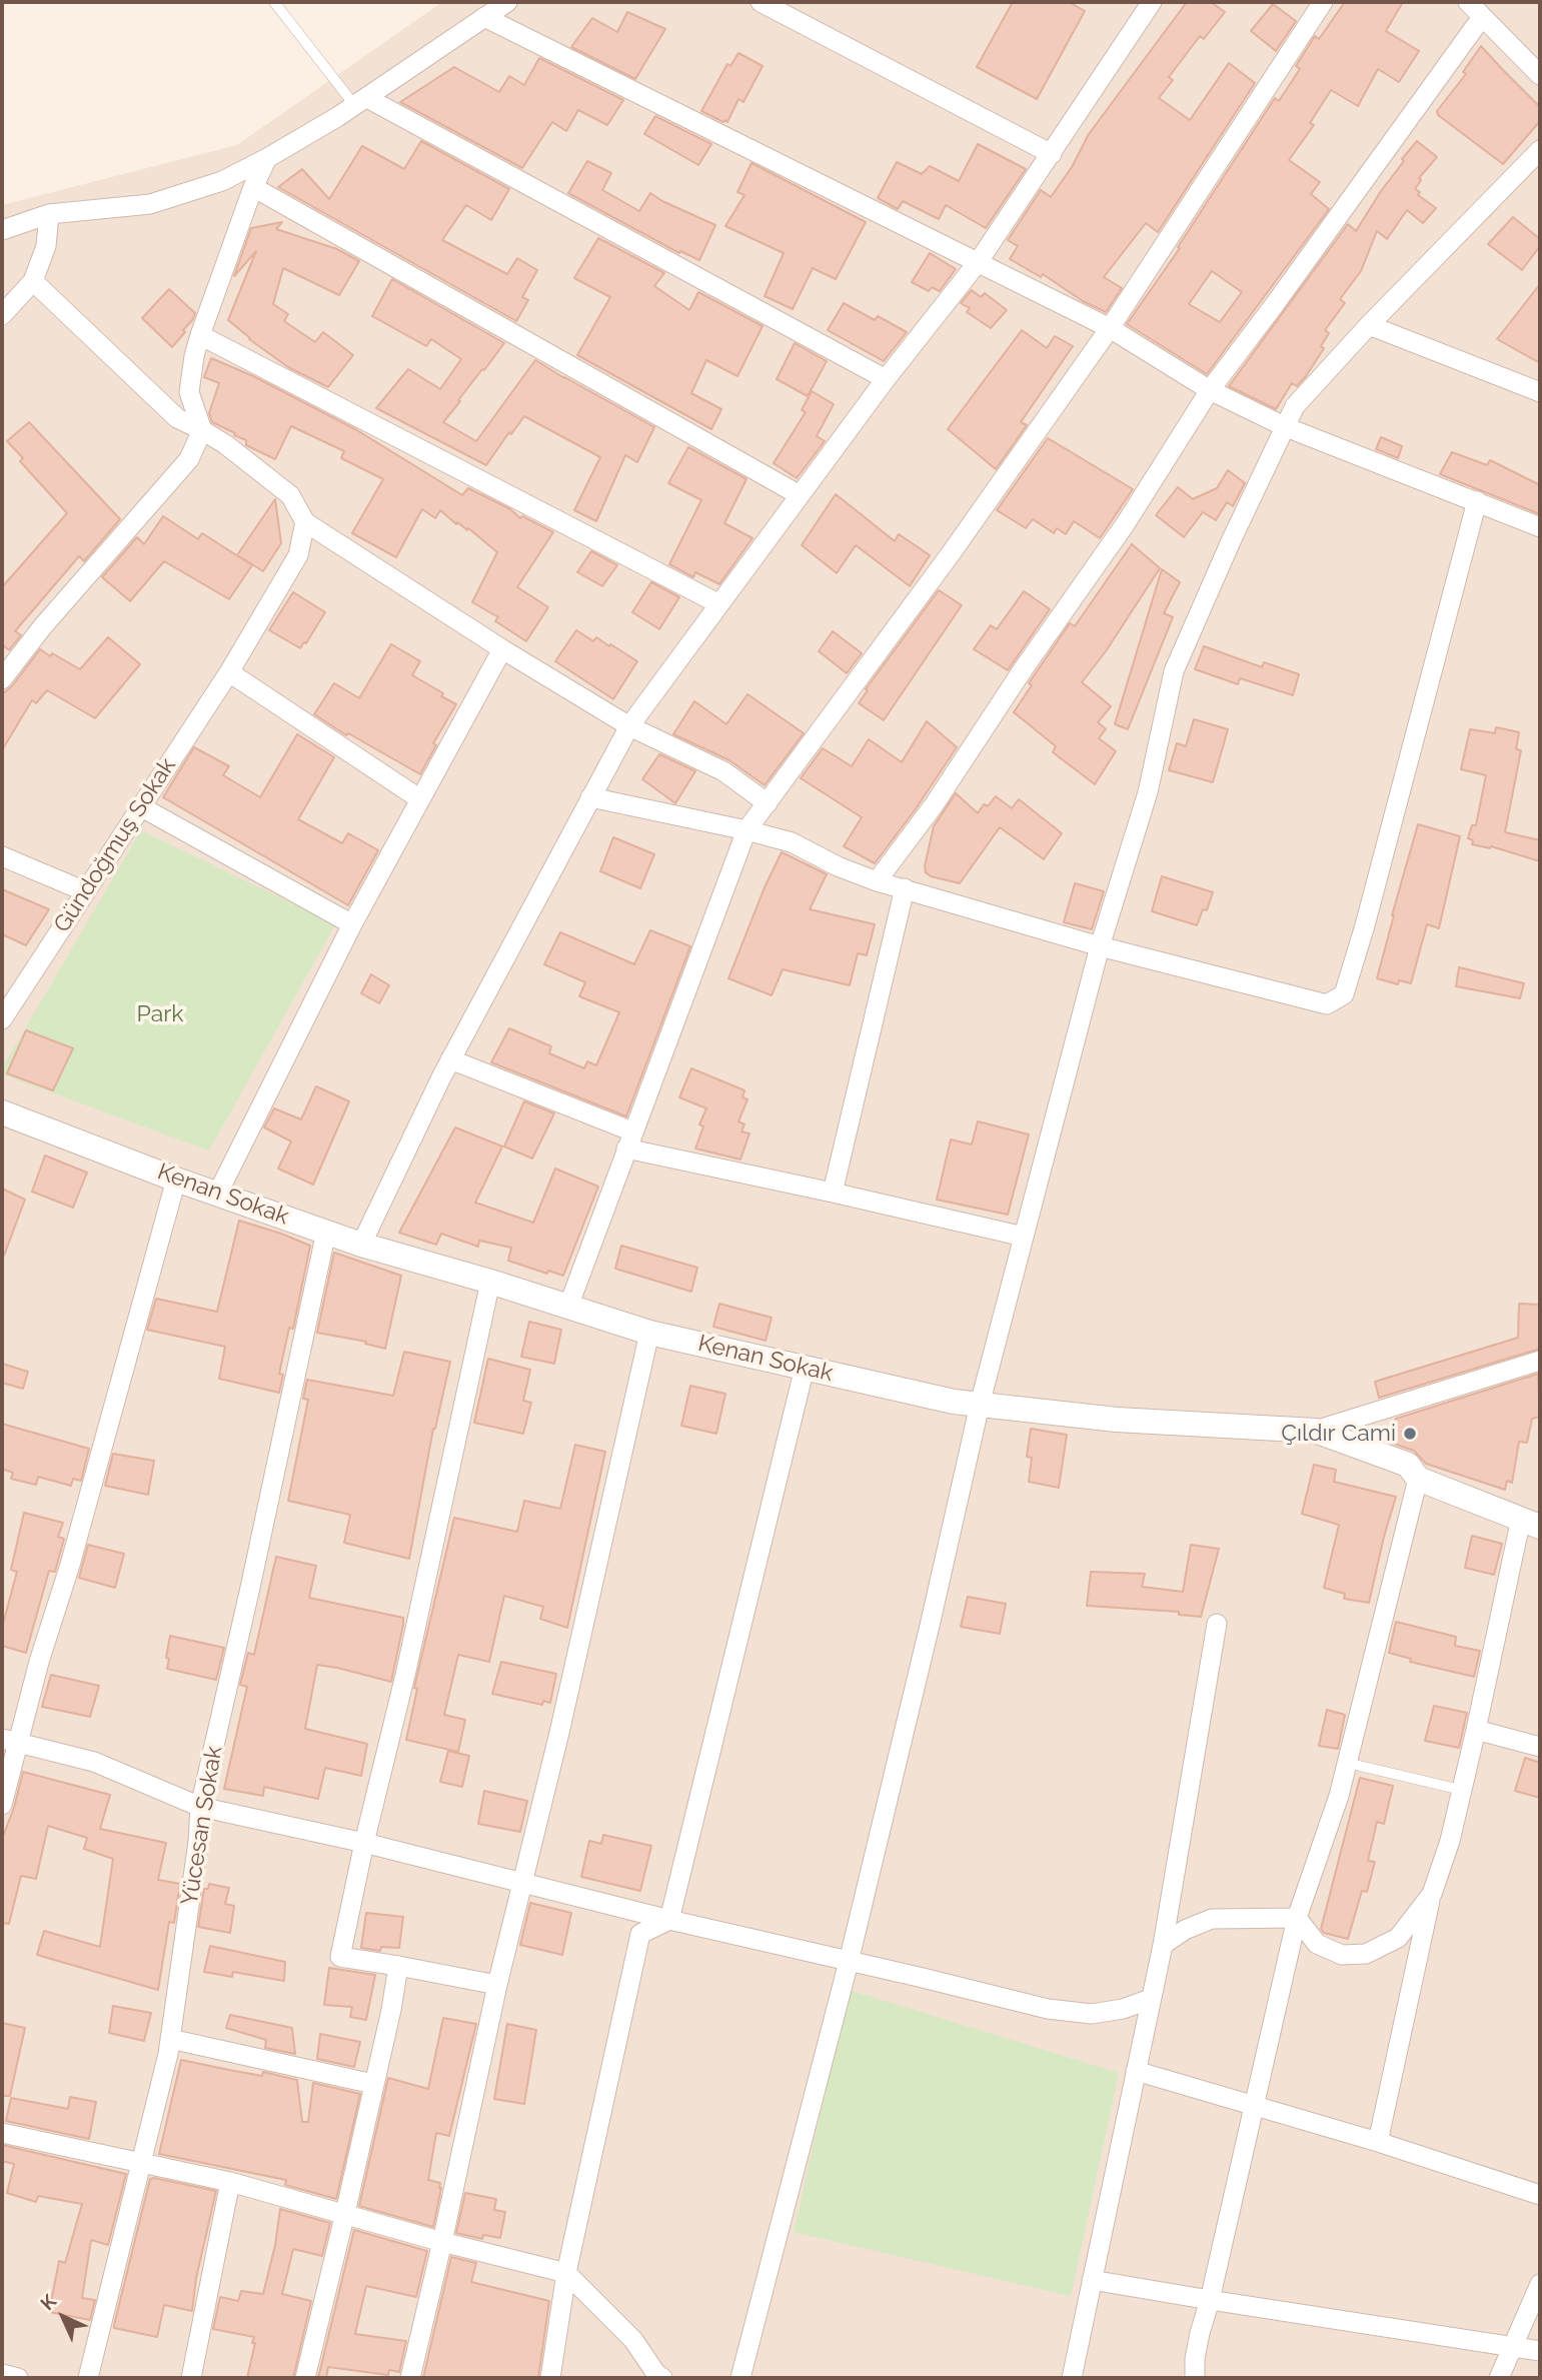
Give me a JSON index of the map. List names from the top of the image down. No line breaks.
{"streets":{"street":["Gündoğmuş Sokak","Kenan Sokak","Yücesan Sokak"]},"crossings":[["Kenan Sokak","Yücesan Sokak"]],"parks":["Park"],"places":["Çıldır Cami"],"north":"top left"}
